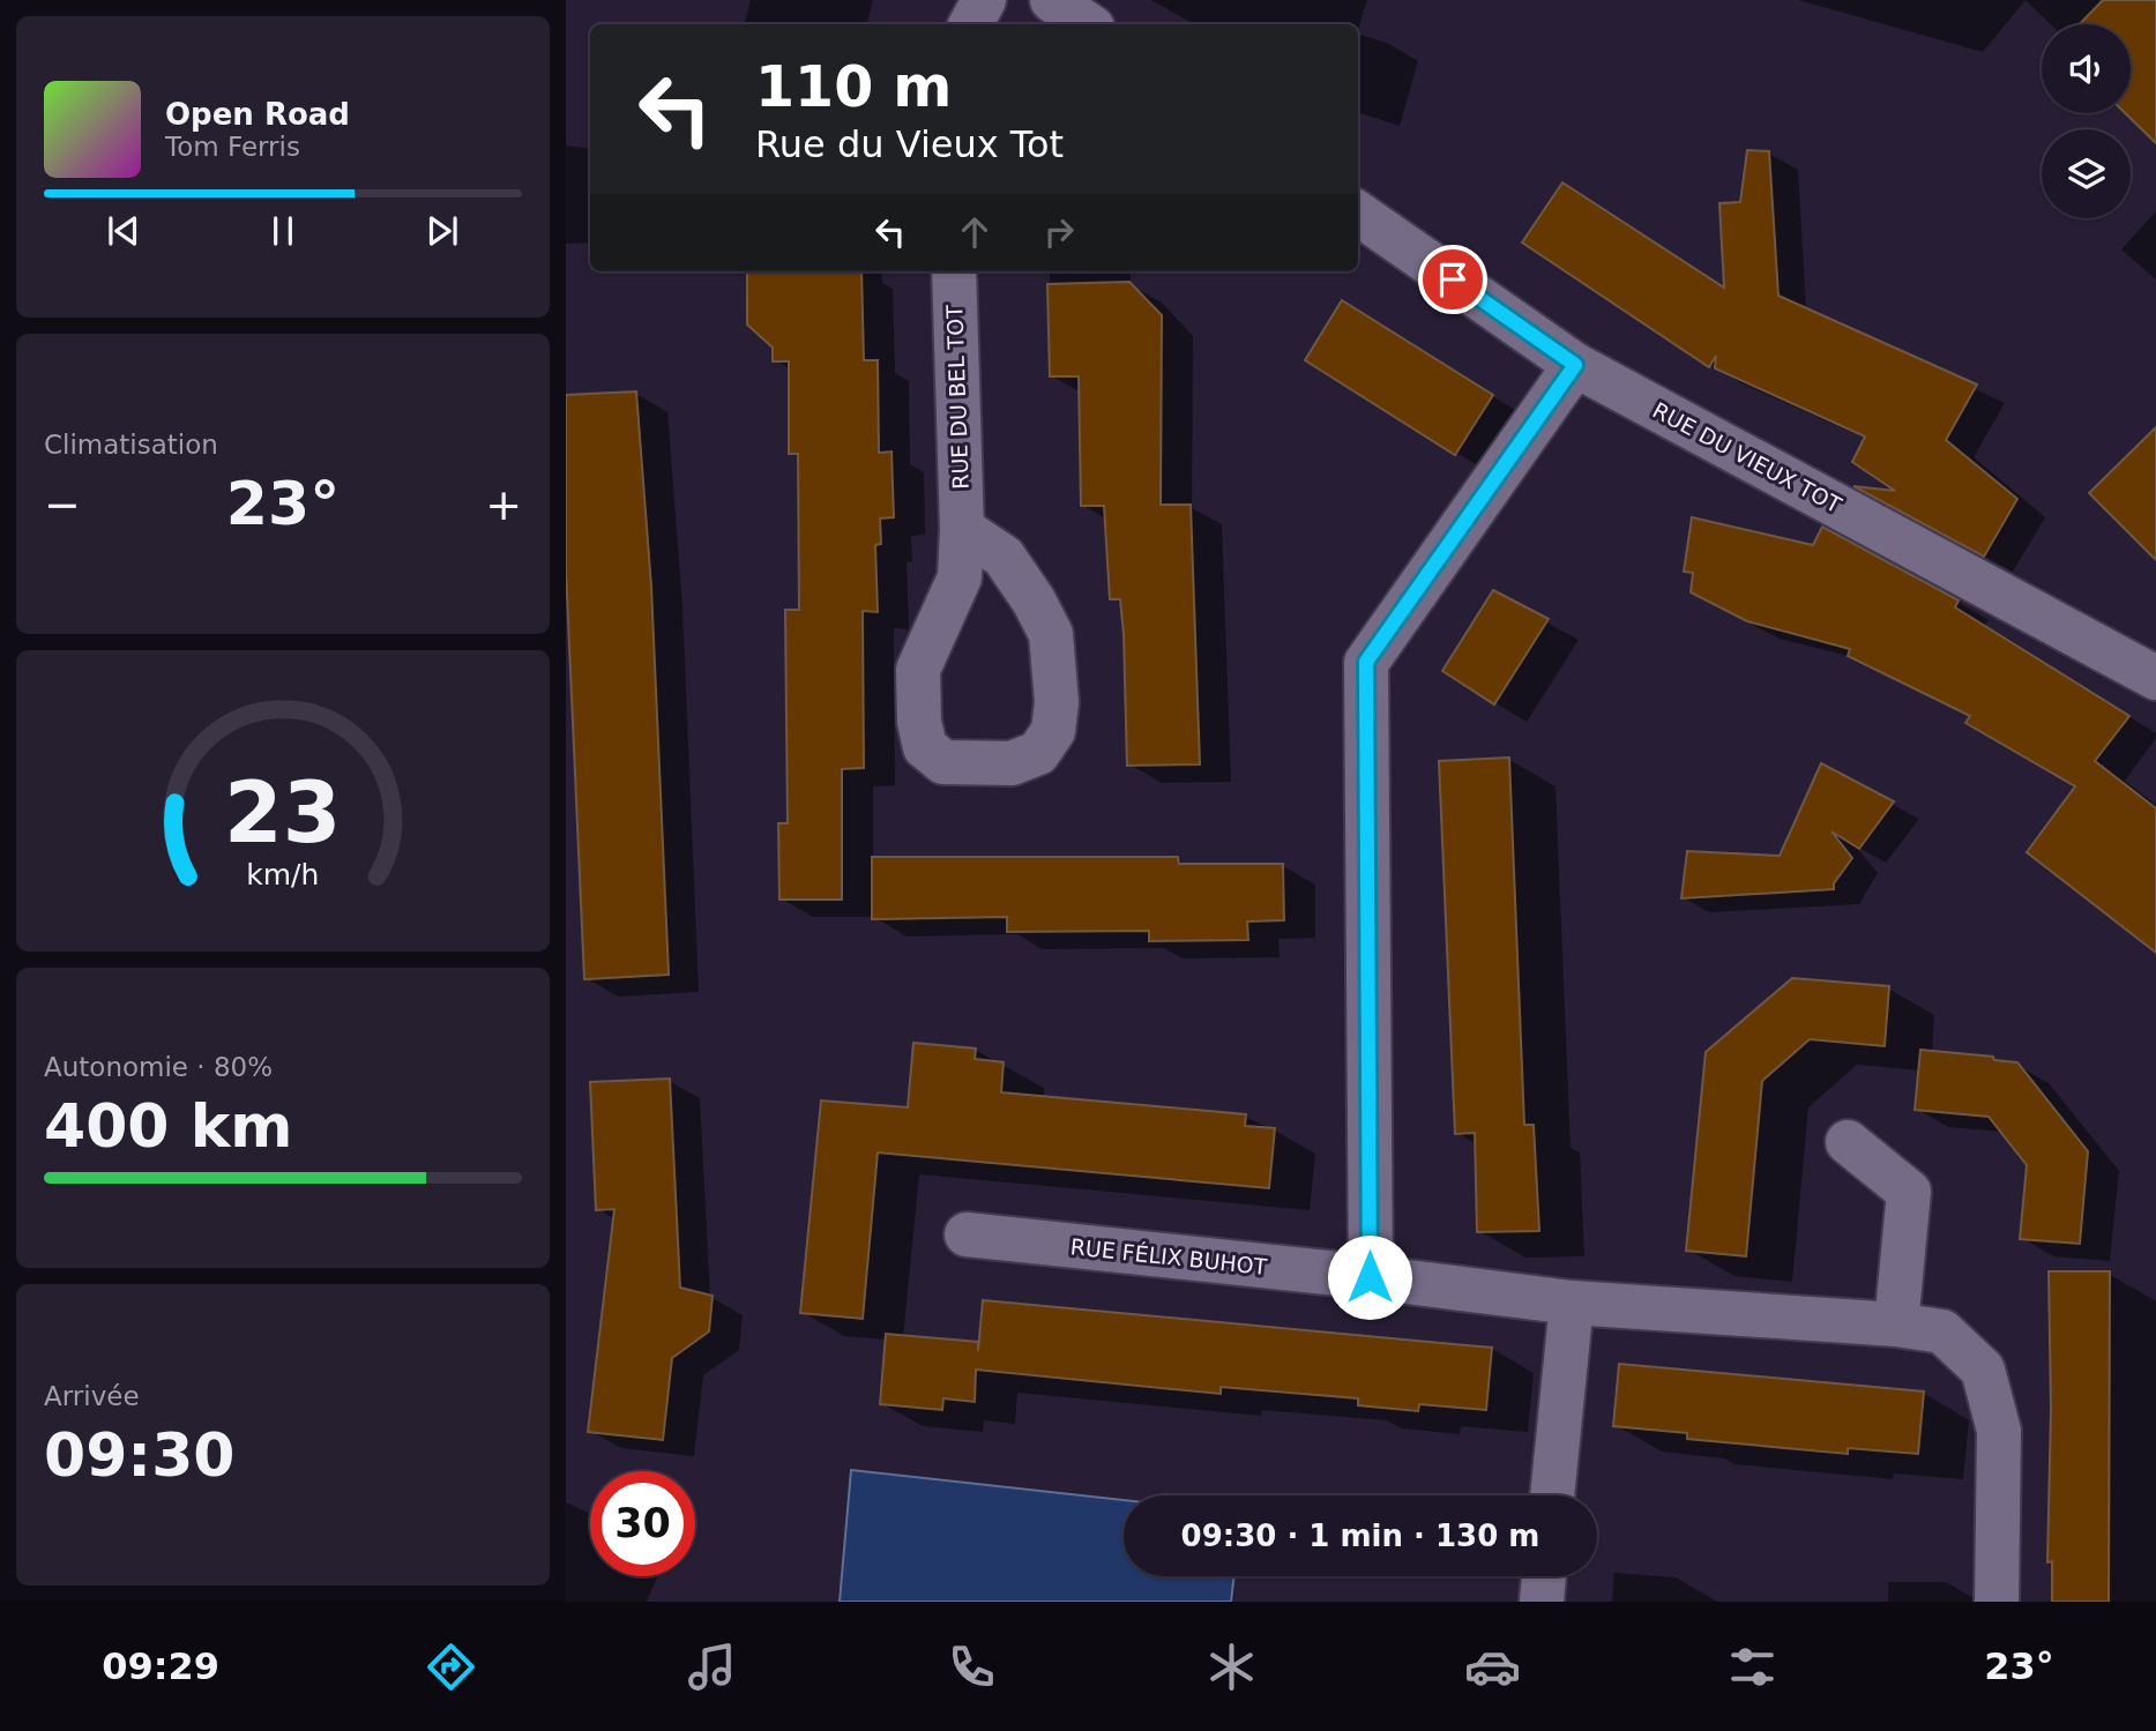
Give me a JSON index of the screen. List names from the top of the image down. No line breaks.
{"streets":{"street":["RUE DU BEL TOT","RUE DU VIEUX TOT","RUE FÉLIX BUHOT"]},"page":{"turn":["110 m","Rue du Vieux Tot"],"song":["Open Road","Tom Ferris"],"tile":["Climatisation",["Autonomie · 80%","400 km"],["Arrivée","09:30"]],"heat":["−","23°","+"],"limit":"30","trip":"09:30 · 1 min · 130 m","tabs":["09:29","23°"],"gauge":["23","km/h"]}}
